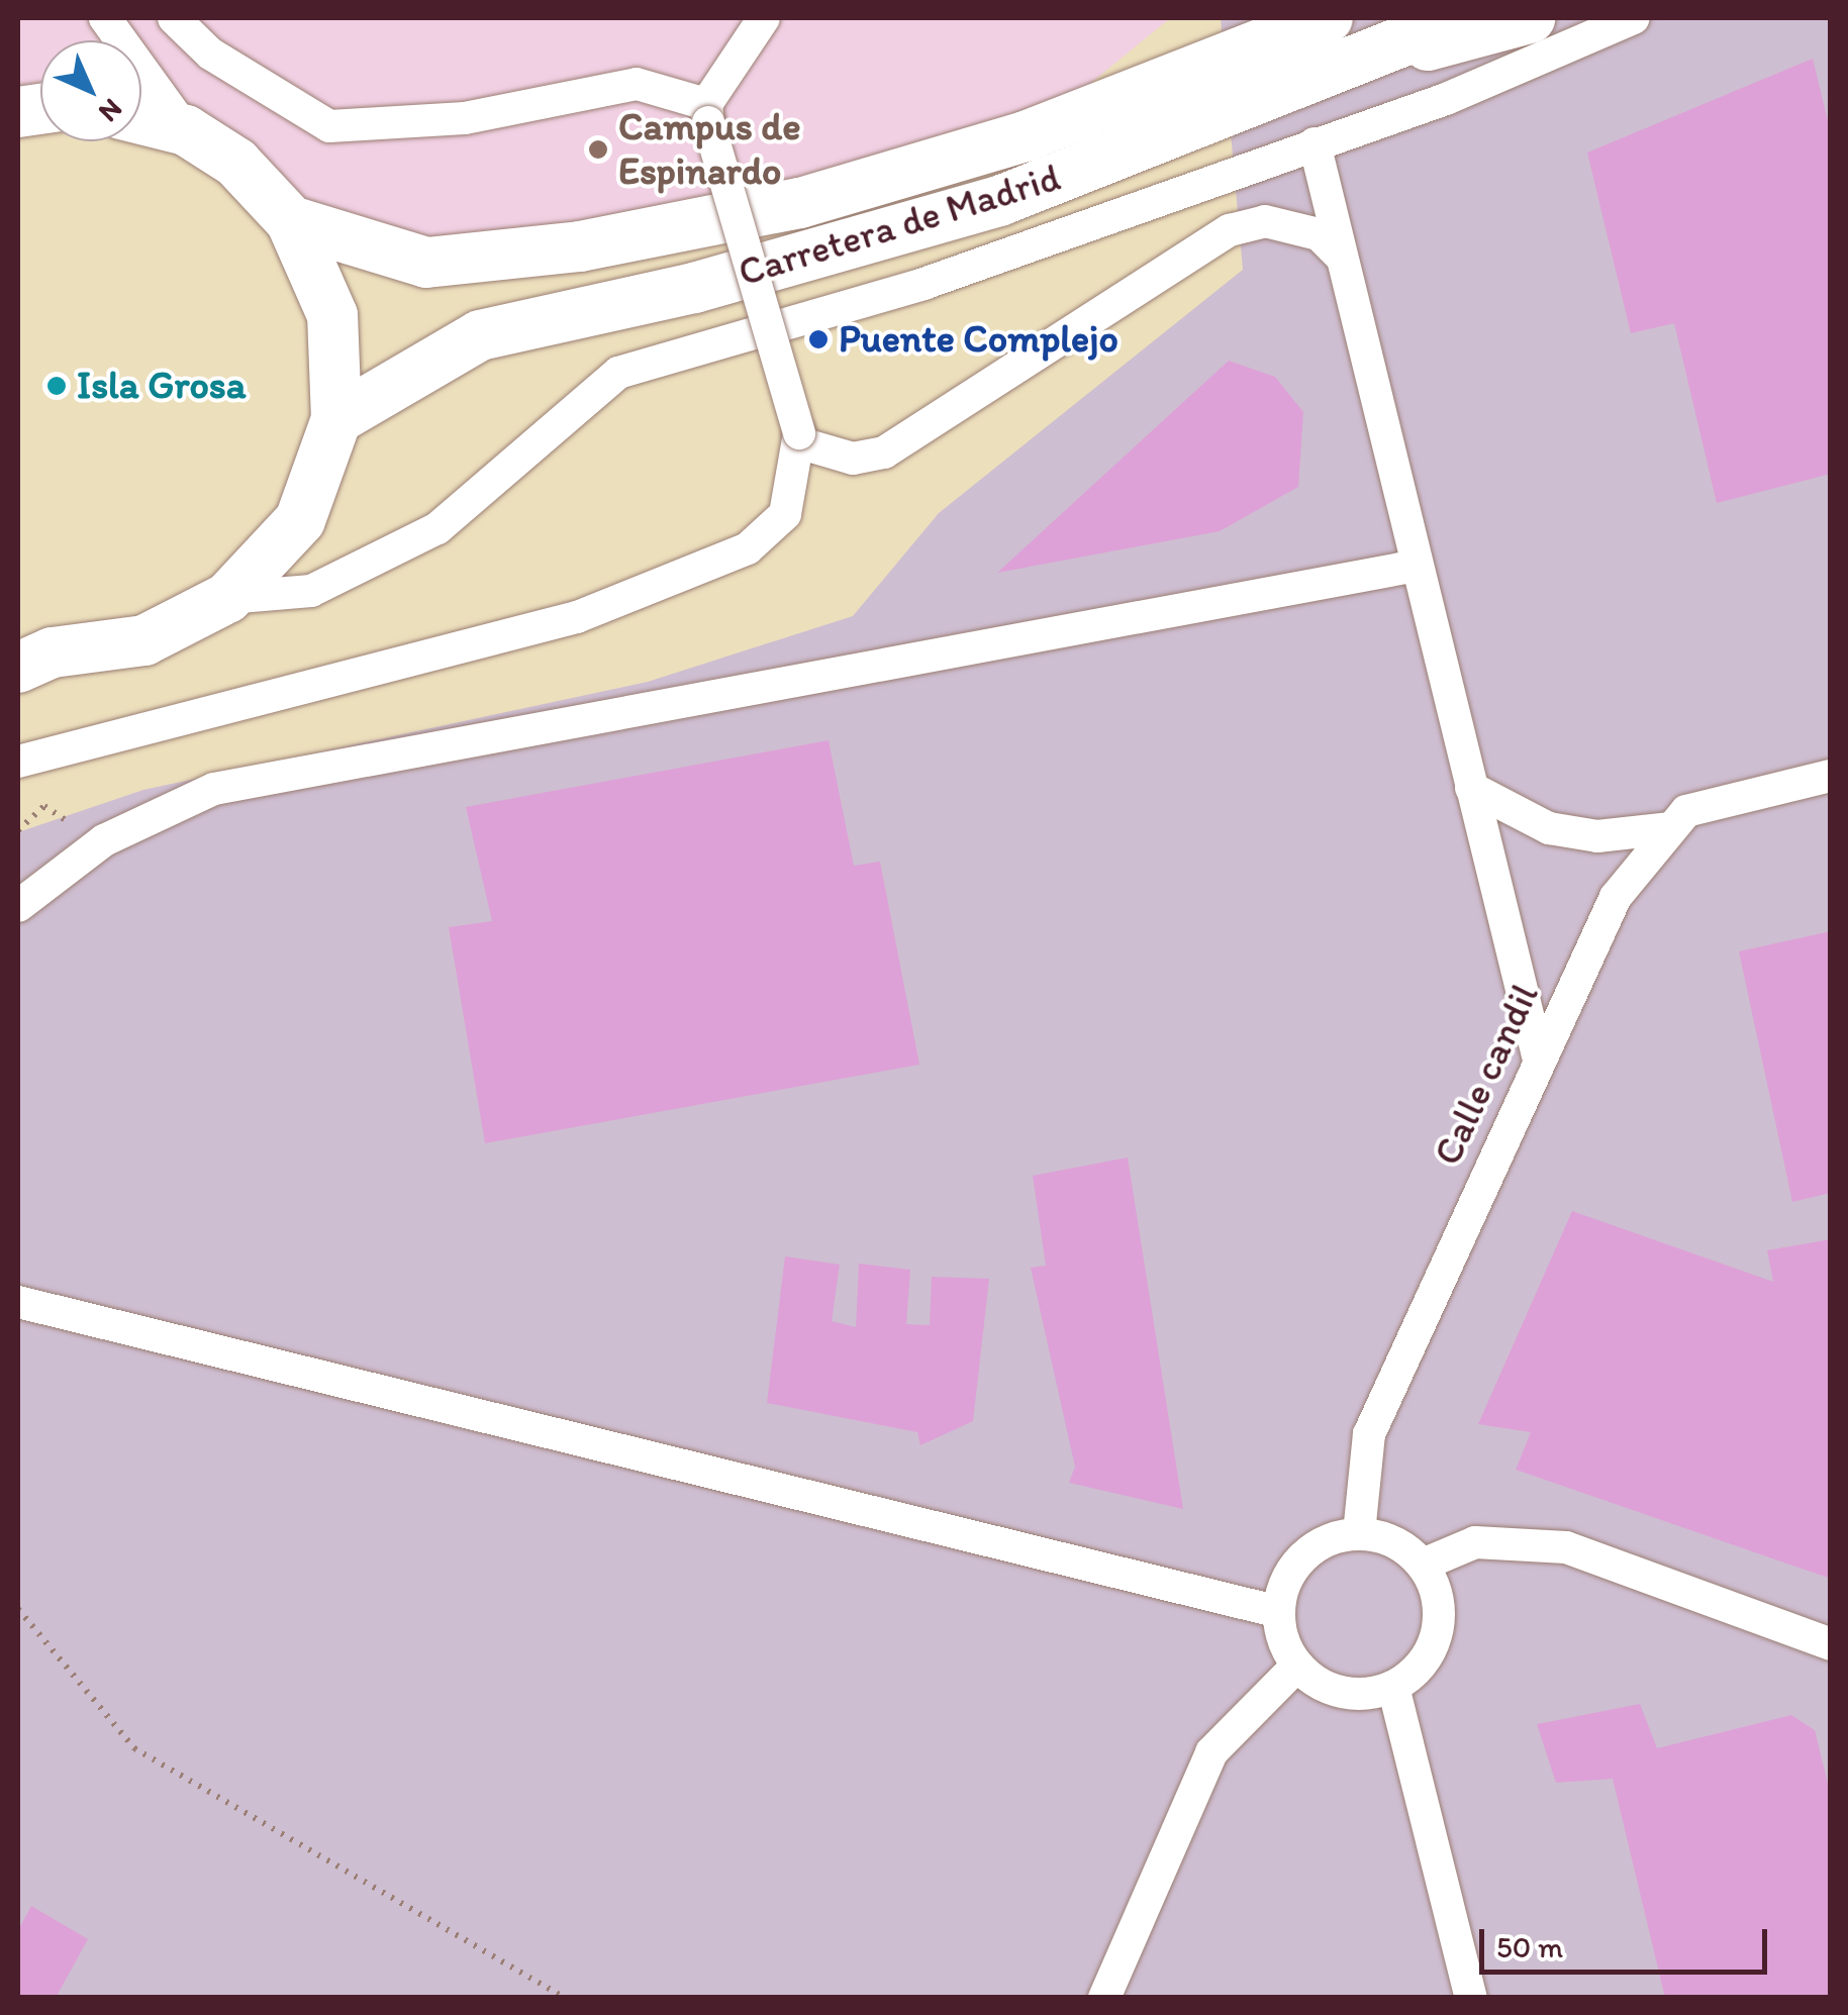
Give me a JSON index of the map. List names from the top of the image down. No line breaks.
{"streets":{"main road":["Carretera de Madrid"],"street":["Calle candil"]},"places":["Campus de Espinardo","Puente Complejo","Isla Grosa"],"scale_bar":"50 m","north":"bottom right"}
